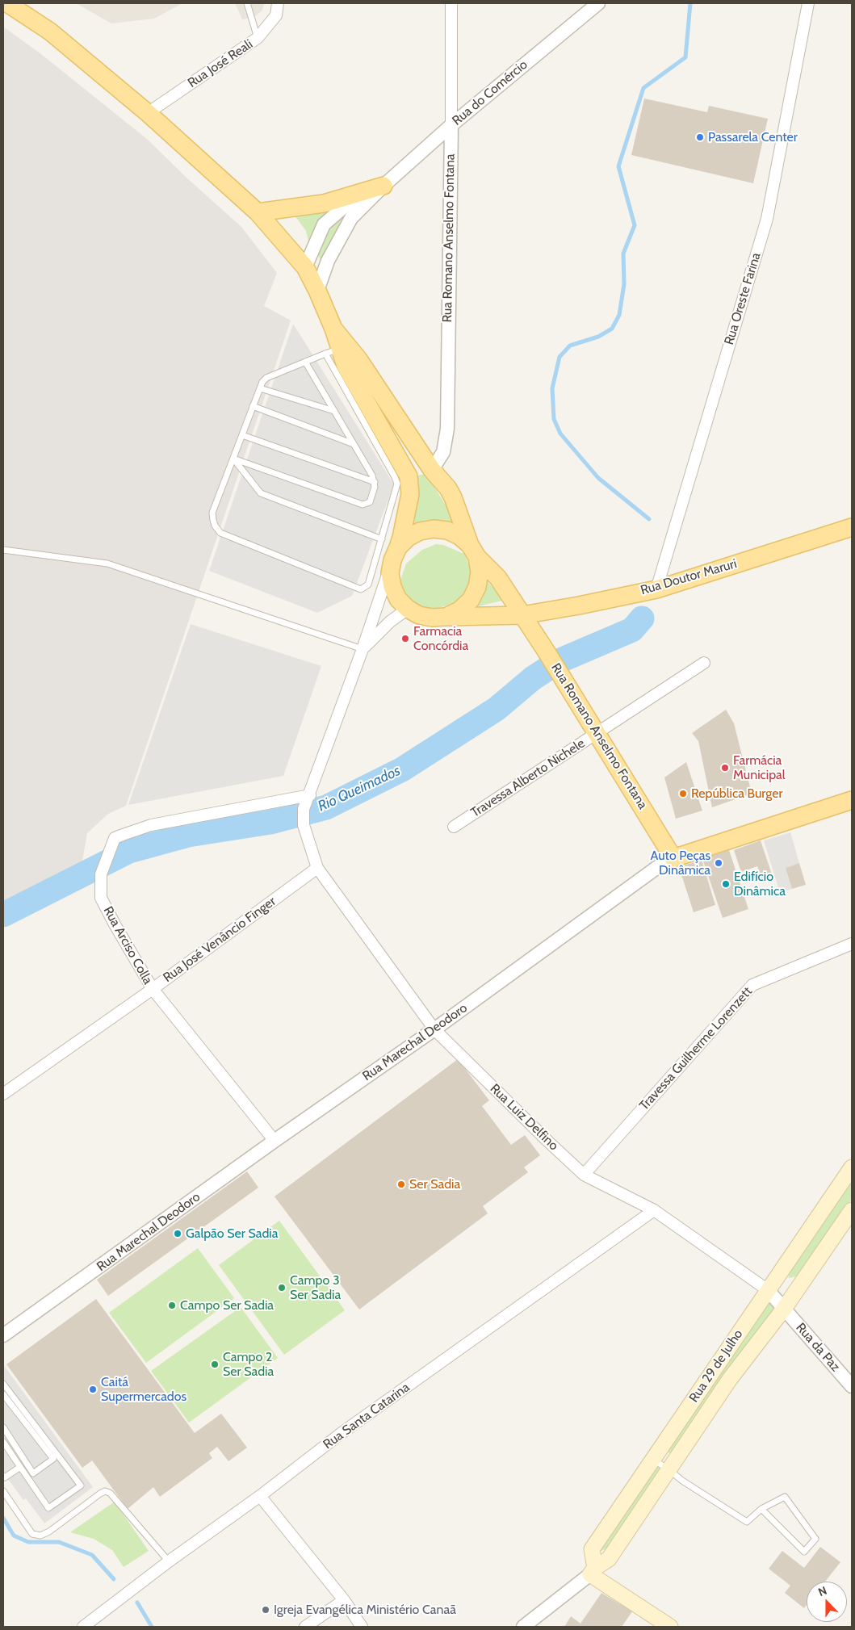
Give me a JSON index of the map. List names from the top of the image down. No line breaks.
{"streets":{"main road":["Rua Romano Anselmo Fontana","Rua Doutor Maruri","Rua Marechal Deodoro","Rua 29 de Julho"],"street":["Rua José Reali","Rua do Comércio","Rua Oreste Farina","Travessa Alberto Nichele","Rua José Venâncio Finger","Rua Arciso Colla","Travessa Guilherme Lorenzett","Rua Luiz Delfino","Rua da Paz","Rua Santa Catarina"]},"crossings":[["Rua do Comércio","Rua Romano Anselmo Fontana"],["Rua Romano Anselmo Fontana","Rua Doutor Maruri"],["Rua Romano Anselmo Fontana","Travessa Alberto Nichele"],["Rua Romano Anselmo Fontana","Rua Marechal Deodoro"],["Rua Oreste Farina","Rua Doutor Maruri"],["Rua José Venâncio Finger","Rua Arciso Colla"],["Rua José Venâncio Finger","Rua Luiz Delfino"],["Rua Arciso Colla","Rua Marechal Deodoro"],["Rua Arciso Colla","Rua Luiz Delfino"],["Rua Marechal Deodoro","Rua Luiz Delfino"],["Travessa Guilherme Lorenzett","Rua Luiz Delfino"],["Rua Luiz Delfino","Rua da Paz"],["Rua Luiz Delfino","Rua 29 de Julho"],["Rua Luiz Delfino","Rua Santa Catarina"],["Rua da Paz","Rua 29 de Julho"]],"water":["Rio Queimados"],"places":["Passarela Center","Farmacia Concórdia","Farmácia Municipal","República Burger","Auto Peças Dinâmica","Edifício Dinâmica","Ser Sadia","Galpão Ser Sadia","Campo 3 Ser Sadia","Campo Ser Sadia","Campo 2 Ser Sadia","Caitá Supermercados","Igreja Evangélica Ministério Canaã"],"north":"top"}
